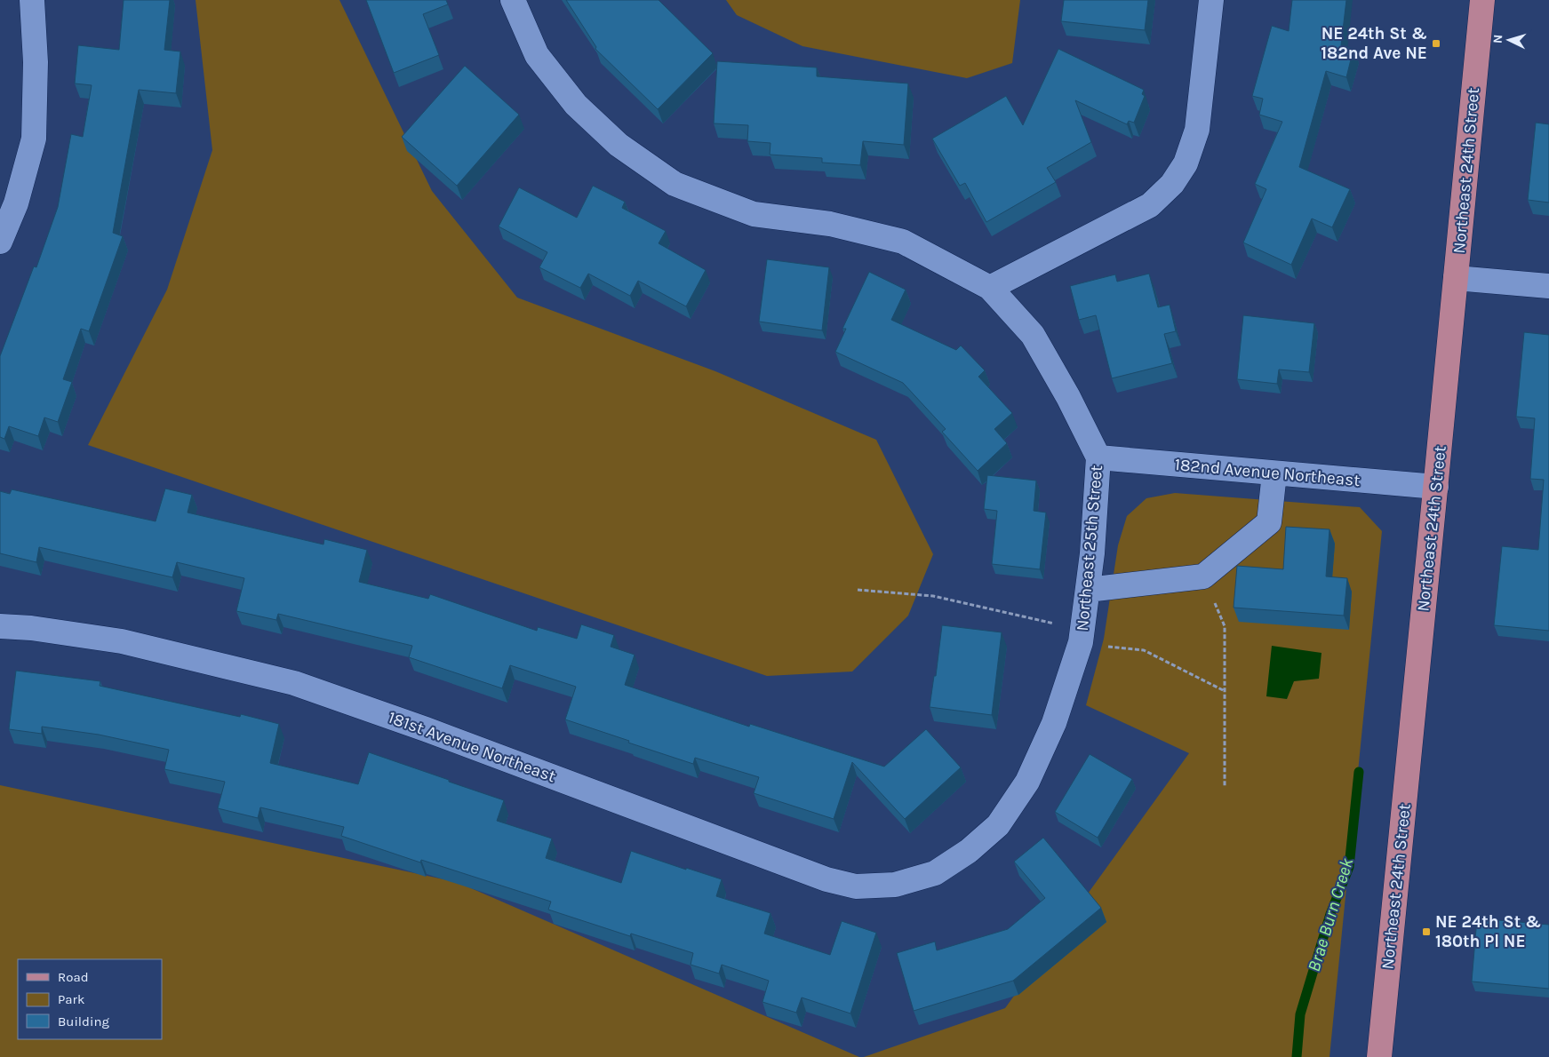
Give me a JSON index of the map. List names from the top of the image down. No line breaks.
{"streets":{"main road":["Northeast 24th Street"],"street":["182nd Avenue Northeast","Northeast 25th Street","181st Avenue Northeast"]},"crossings":[["Northeast 24th Street","182nd Avenue Northeast"],["182nd Avenue Northeast","Northeast 25th Street"],["Northeast 25th Street","181st Avenue Northeast"]],"water":["Brae Burn Creek"],"places":{"transit":["NE 24th St & 182nd Ave NE","NE 24th St & 180th Pl NE"]},"legend":["Road","Park","Building"],"north":"left"}
